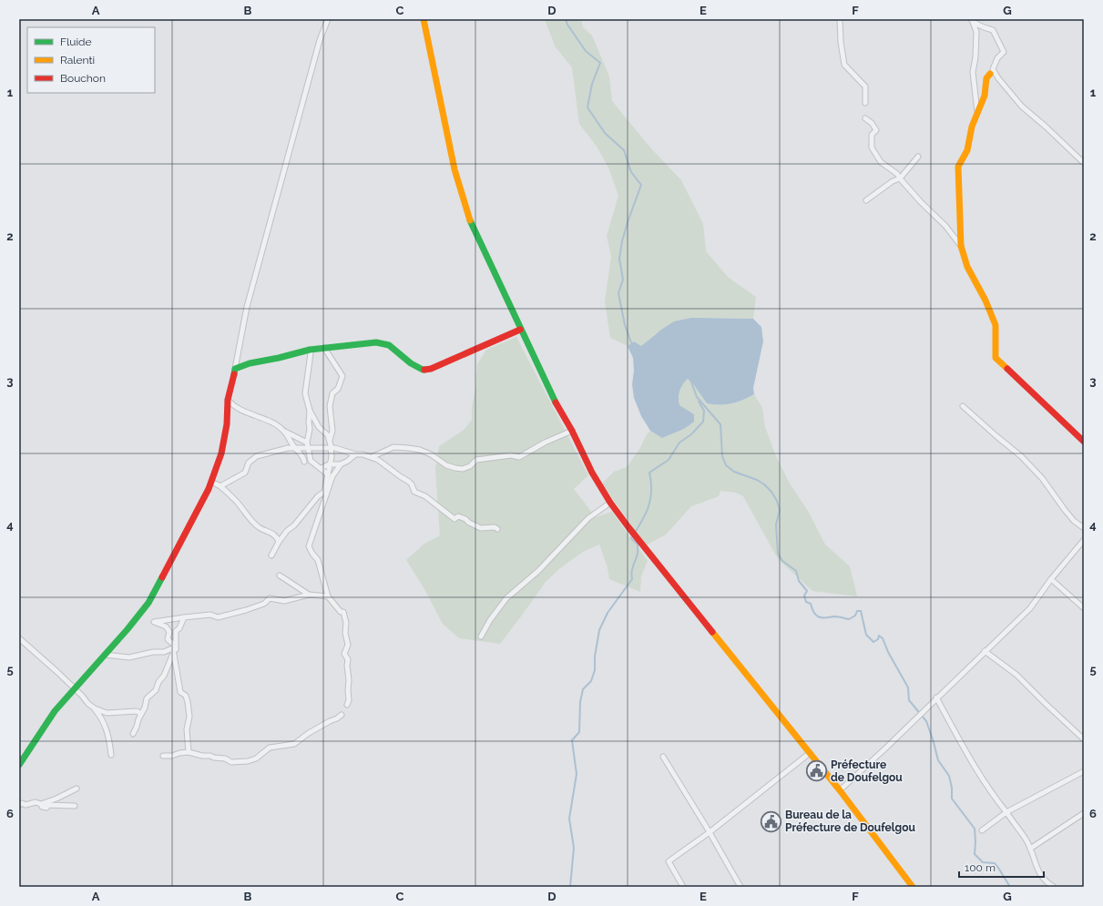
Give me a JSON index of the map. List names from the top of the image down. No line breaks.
{"places":{"public building":["Préfecture de Doufelgou","Bureau de la Préfecture de Doufelgou"]},"legend":["Fluide","Ralenti","Bouchon"],"scale_bar":"100 m","grid":{"columns":["A","B","C","D","E","F","G"],"rows":["1","2","3","4","5","6"]}}
